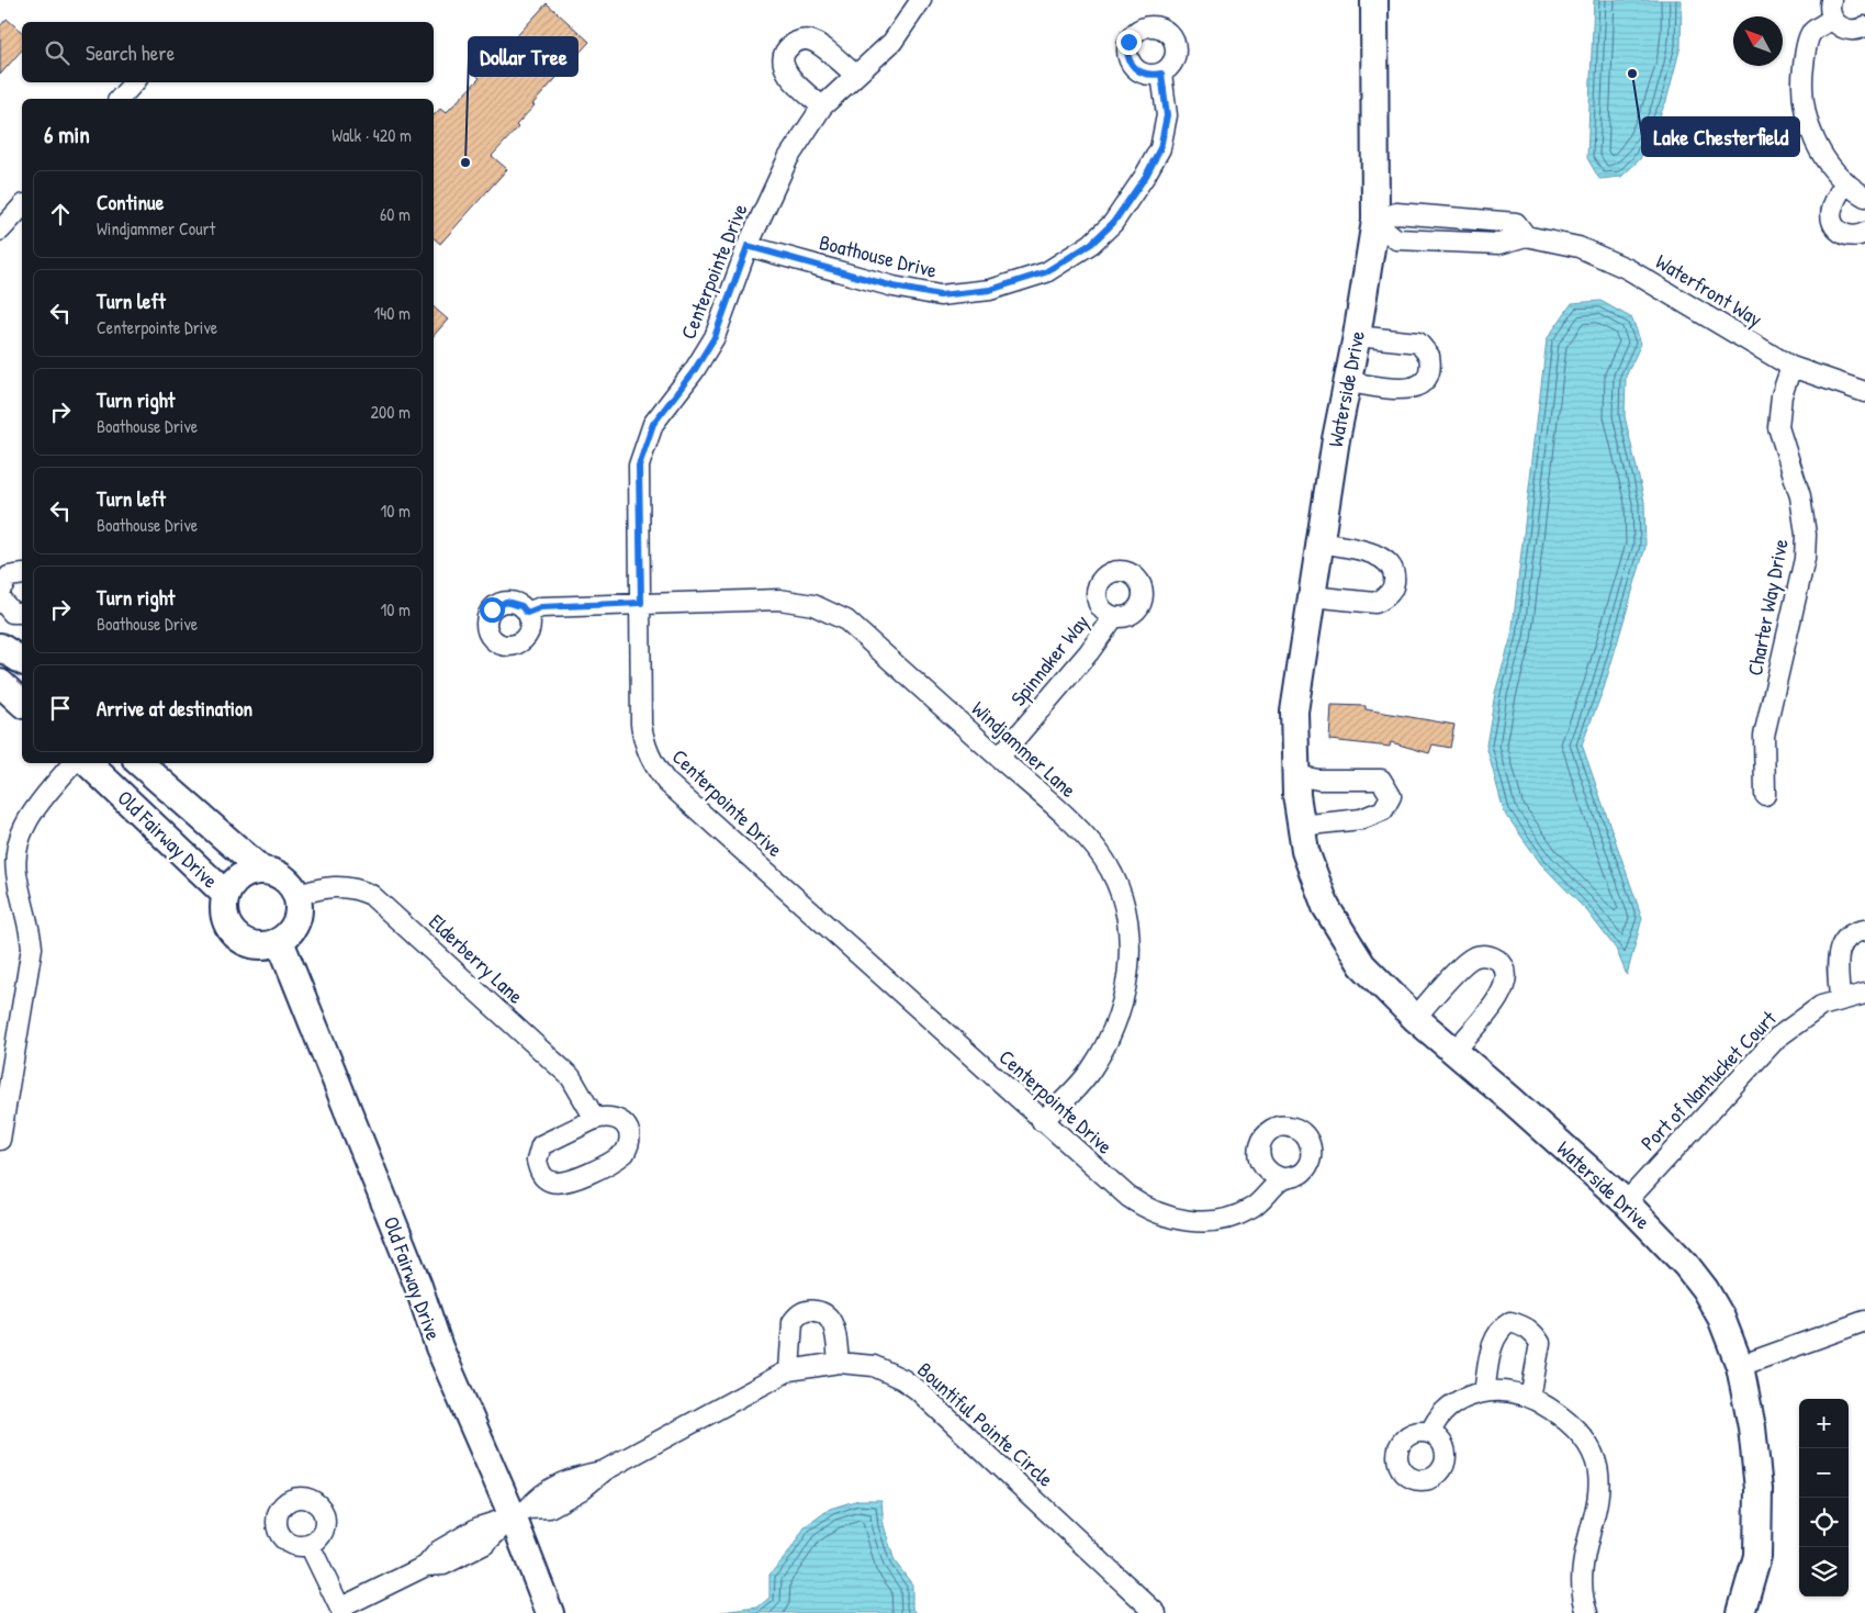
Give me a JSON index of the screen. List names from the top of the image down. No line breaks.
{"streets":{"street":["Boathouse Drive","Centerpointe Drive","Waterfront Way","Waterside Drive","Charter Way Drive","Spinnaker Way","Windjammer Lane","Old Fairway Drive","Elderberry Lane","Port of Nantucket Court","Bountiful Pointe Circle"]},"crossings":[["Boathouse Drive","Centerpointe Drive"],["Centerpointe Drive","Windjammer Lane"],["Waterfront Way","Waterside Drive"],["Waterfront Way","Charter Way Drive"],["Waterside Drive","Port of Nantucket Court"],["Spinnaker Way","Windjammer Lane"],["Old Fairway Drive","Elderberry Lane"],["Old Fairway Drive","Bountiful Pointe Circle"]],"places":["Lake Chesterfield","Dollar Tree"],"north":"top left","page":{"search":"Search here","heading":["6 min","Walk · 420 m"],"list":[["Continue","Windjammer Court","60 m"],["Turn left","Centerpointe Drive","140 m"],["Turn right","Boathouse Drive","200 m"],["Turn left","Boathouse Drive","10 m"],["Turn right","Boathouse Drive","10 m"],"Arrive at destination"],"map_buttons":["+","−"]}}
